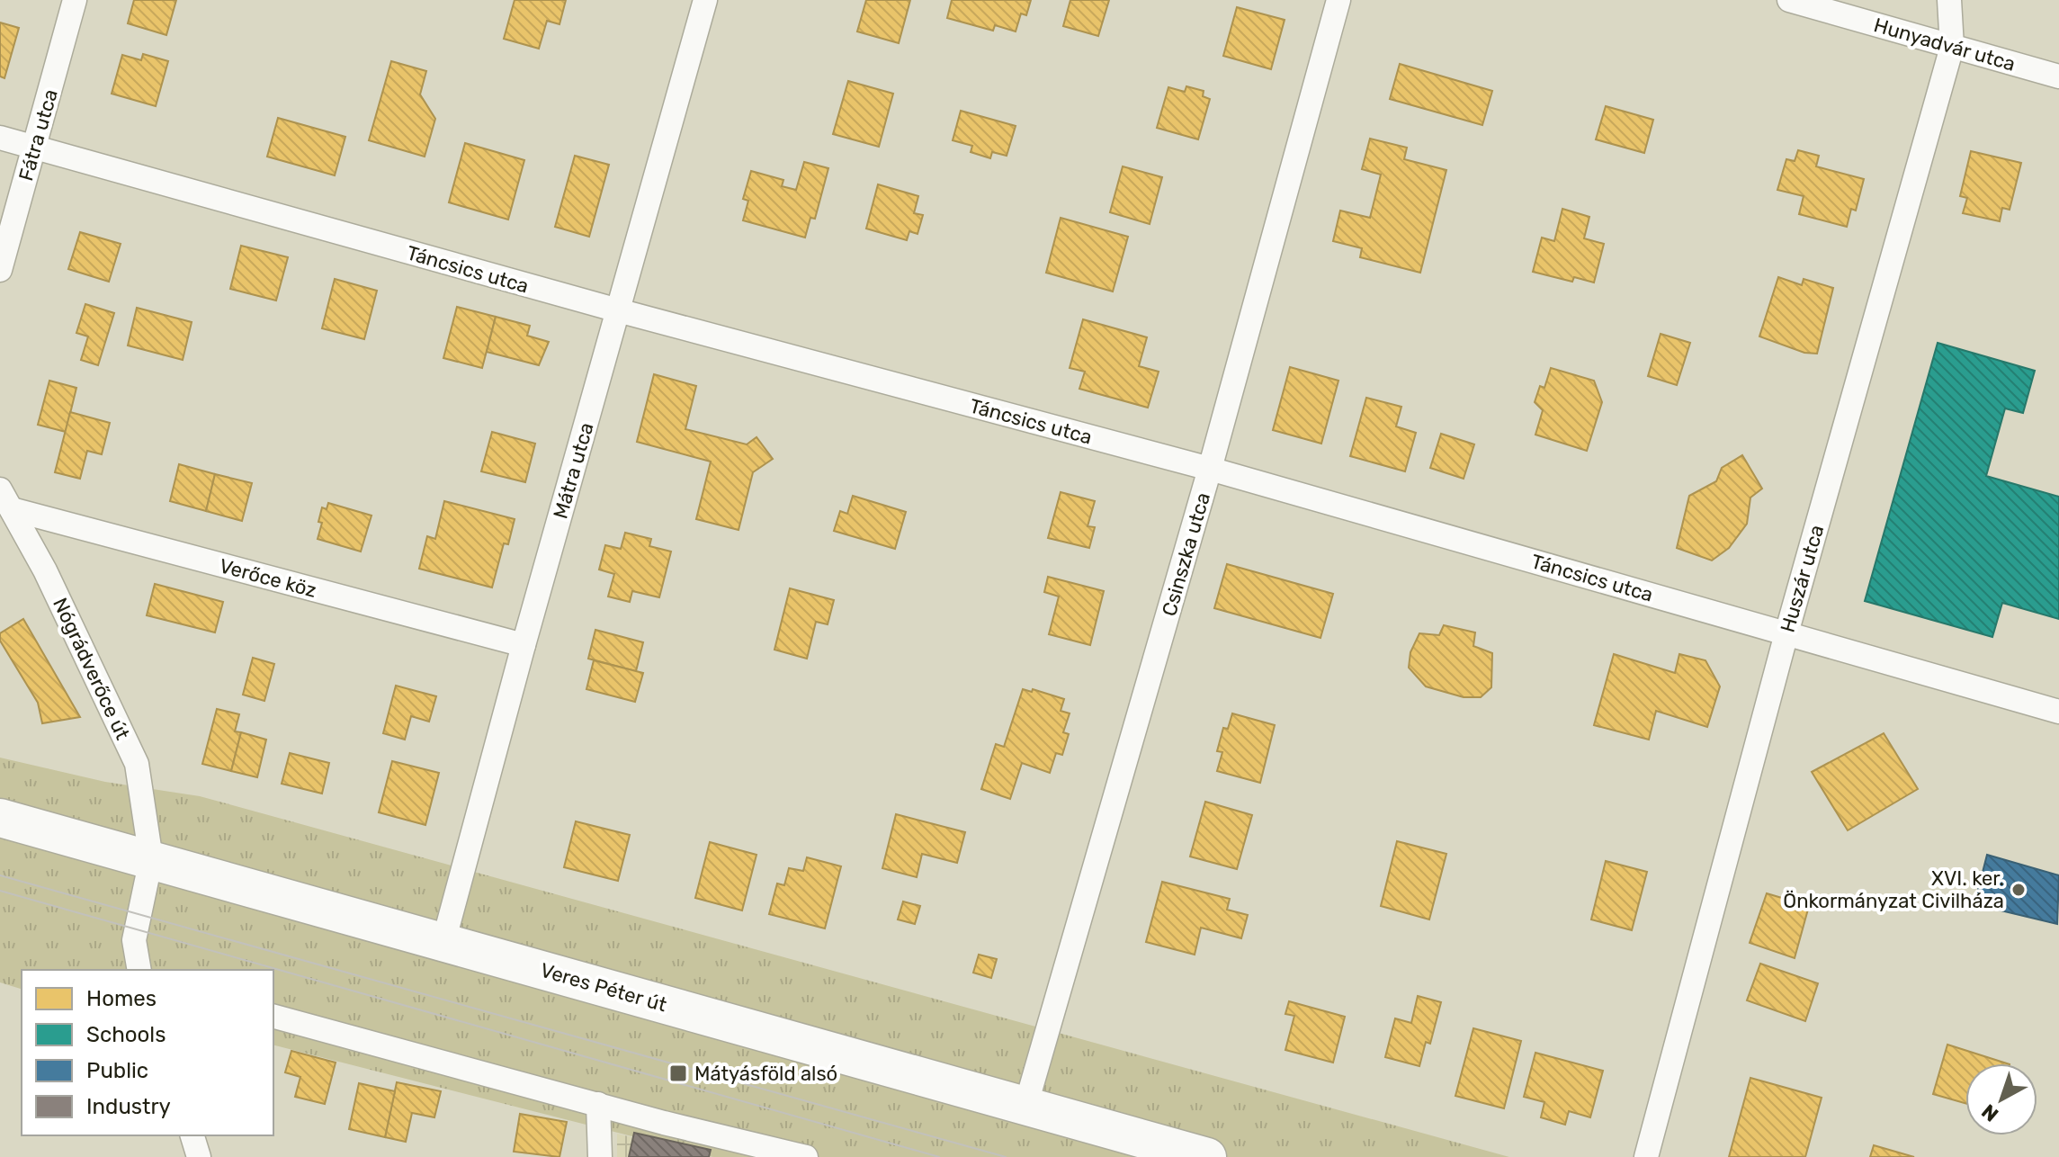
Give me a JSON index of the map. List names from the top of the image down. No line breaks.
{"streets":{"main road":["Veres Péter út"],"street":["Hunyadvár utca","Fátra utca","Táncsics utca","Mátra utca","Csinszka utca","Verőce köz","Huszár utca","Nógrádverőce út"]},"crossings":[["Hunyadvár utca","Huszár utca"],["Fátra utca","Táncsics utca"],["Táncsics utca","Mátra utca"],["Táncsics utca","Csinszka utca"],["Táncsics utca","Huszár utca"],["Mátra utca","Verőce köz"],["Mátra utca","Veres Péter út"],["Csinszka utca","Veres Péter út"],["Verőce köz","Nógrádverőce út"],["Nógrádverőce út","Veres Péter út"]],"places":{"other":["XVI. ker. Önkormányzat Civilháza"],"transit":["Mátyásföld alsó"]},"legend":["Homes","Schools","Public","Industry"],"north":"bottom left"}
